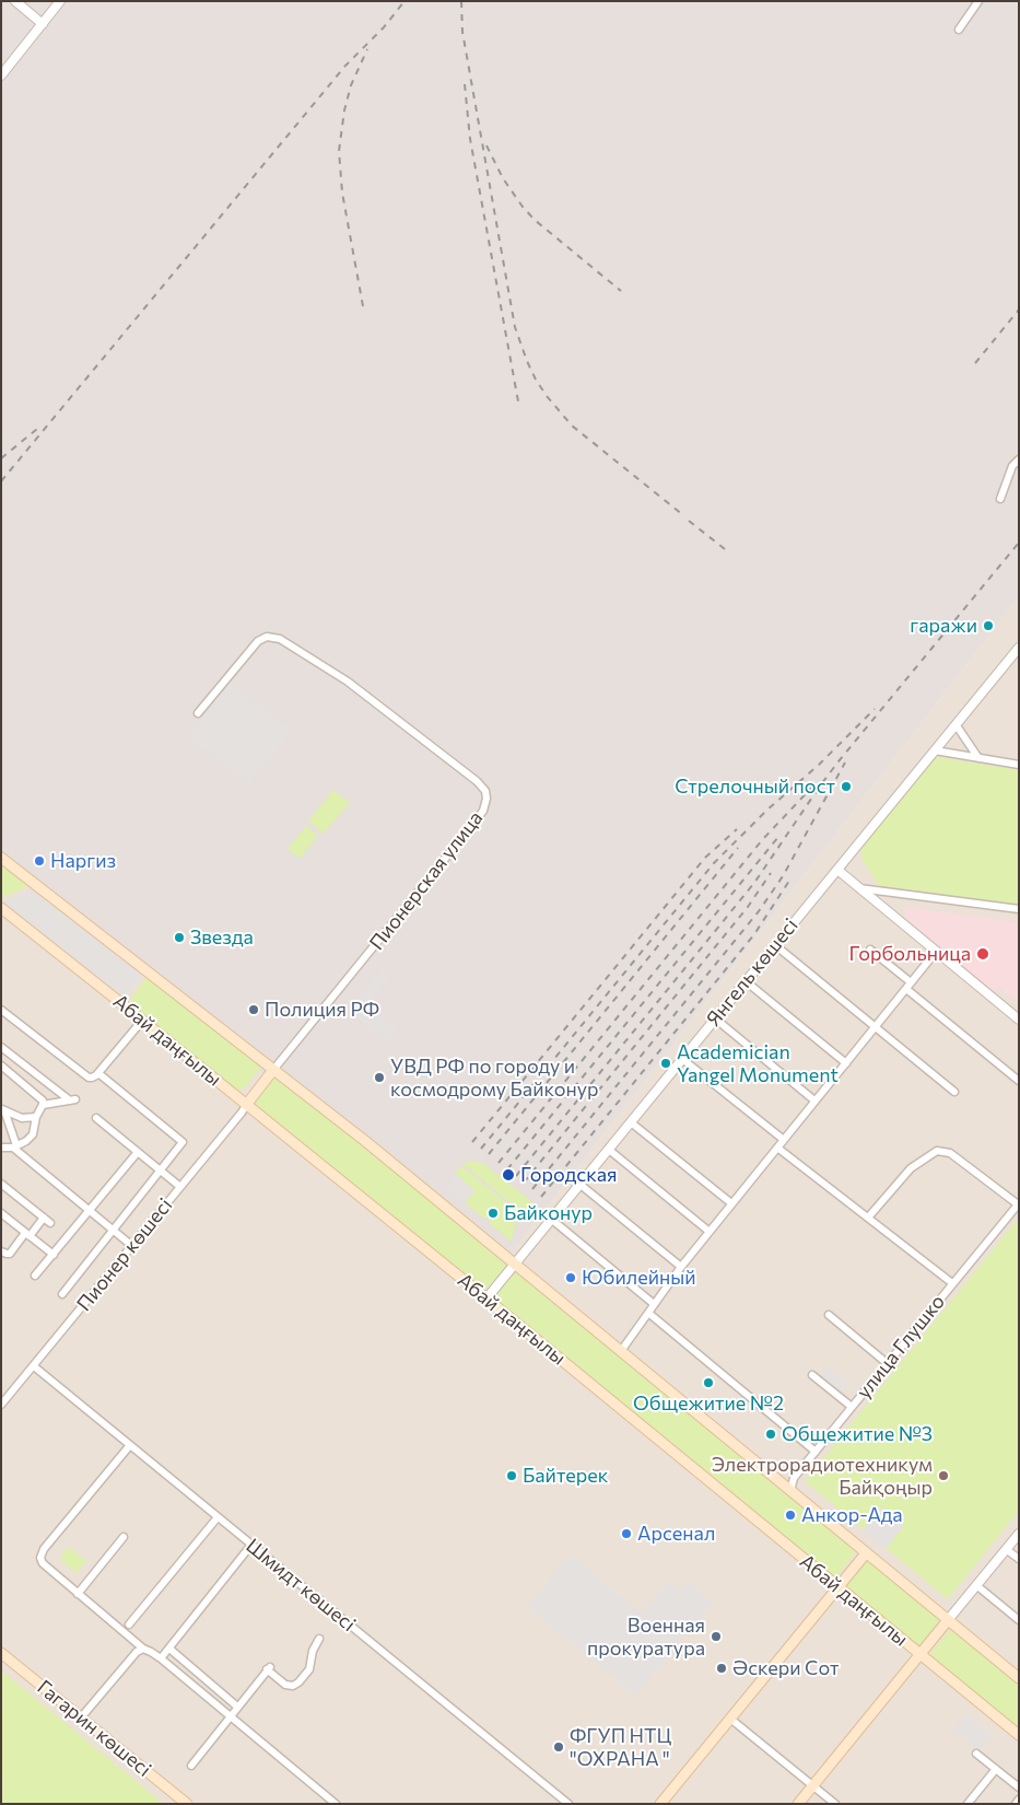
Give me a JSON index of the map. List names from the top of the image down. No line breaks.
{"streets":{"main road":["Пионерская улица","Абай даңғылы","Гагарин көшесі"],"street":["Янгель көшесі","Пионер көшесі","улица Глушко","Шмидт көшесі"]},"crossings":[["Пионерская улица","Абай даңғылы"],["Пионерская улица","Пионер көшесі"],["Янгель көшесі","Абай даңғылы"],["Абай даңғылы","Пионер көшесі"],["Пионер көшесі","Шмидт көшесі"]],"places":["гаражи","Стрелочный пост","Наргиз","Звезда","Горбольница","Полиция РФ","Academician Yangel Monument","УВД РФ по городу и космодрому Байконур","Городская","Байконур","Юбилейный","Общежитие №2","Общежитие №3","Байтерек","Электрорадиотехникум Байқоңыр","Анкор-Ада","Арсенал","Военная прокуратура","Әскери Сот","ФГУП НТЦ \"ОХРАНА \""]}
